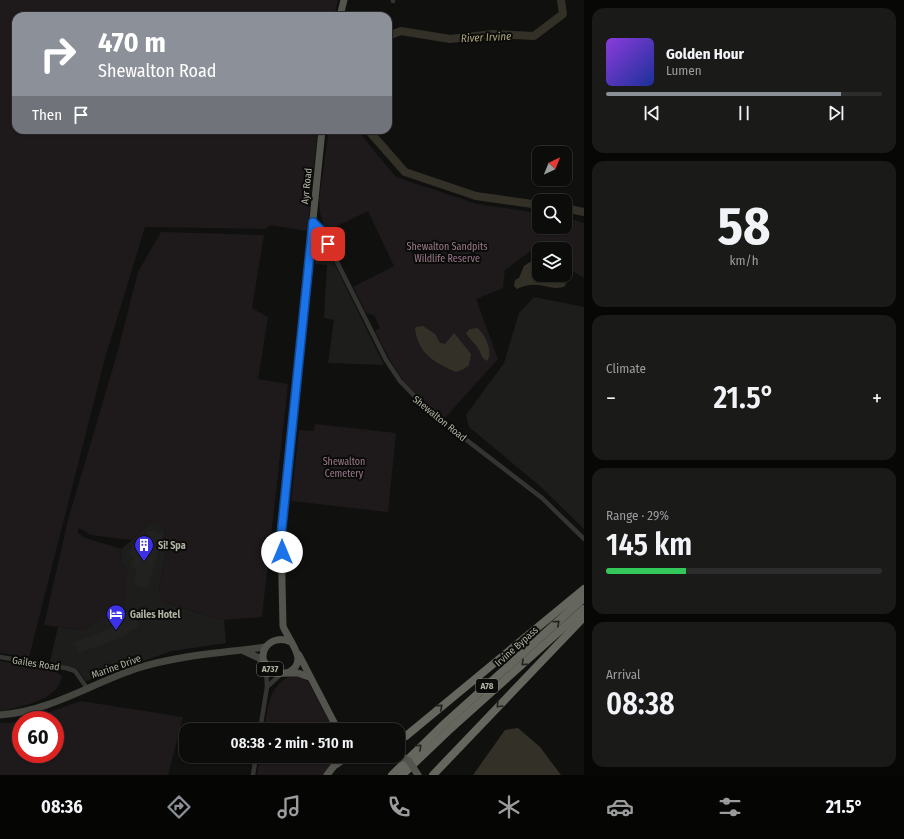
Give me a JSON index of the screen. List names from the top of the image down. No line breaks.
{"streets":{"highway":["Irvine Bypass","A78"],"main road":["Ayr Road","A737"],"street":["Shewalton Road","Gailes Road","Marine Drive"]},"crossings":[["Ayr Road","Shewalton Road"],["Ayr Road","Marine Drive"],["Ayr Road","A737"],["Gailes Road","Marine Drive"],["Marine Drive","A737"]],"water":["River Irvine"],"parks":["Shewalton Sandpits Wildlife Reserve","Shewalton Cemetery"],"places":{"building":["Si! Spa"],"hotel":["Gailes Hotel"]},"north":"top right","page":{"turn":["470 m","Shewalton Road"],"song":["Golden Hour","Lumen"],"then":"Then","tile":[["58","km/h"],"Climate",["Range · 29%","145 km"],["Arrival","08:38"]],"heat":["−","21.5°","+"],"limit":"60","trip":"08:38 · 2 min · 510 m","tabs":["08:36","21.5°"]}}
